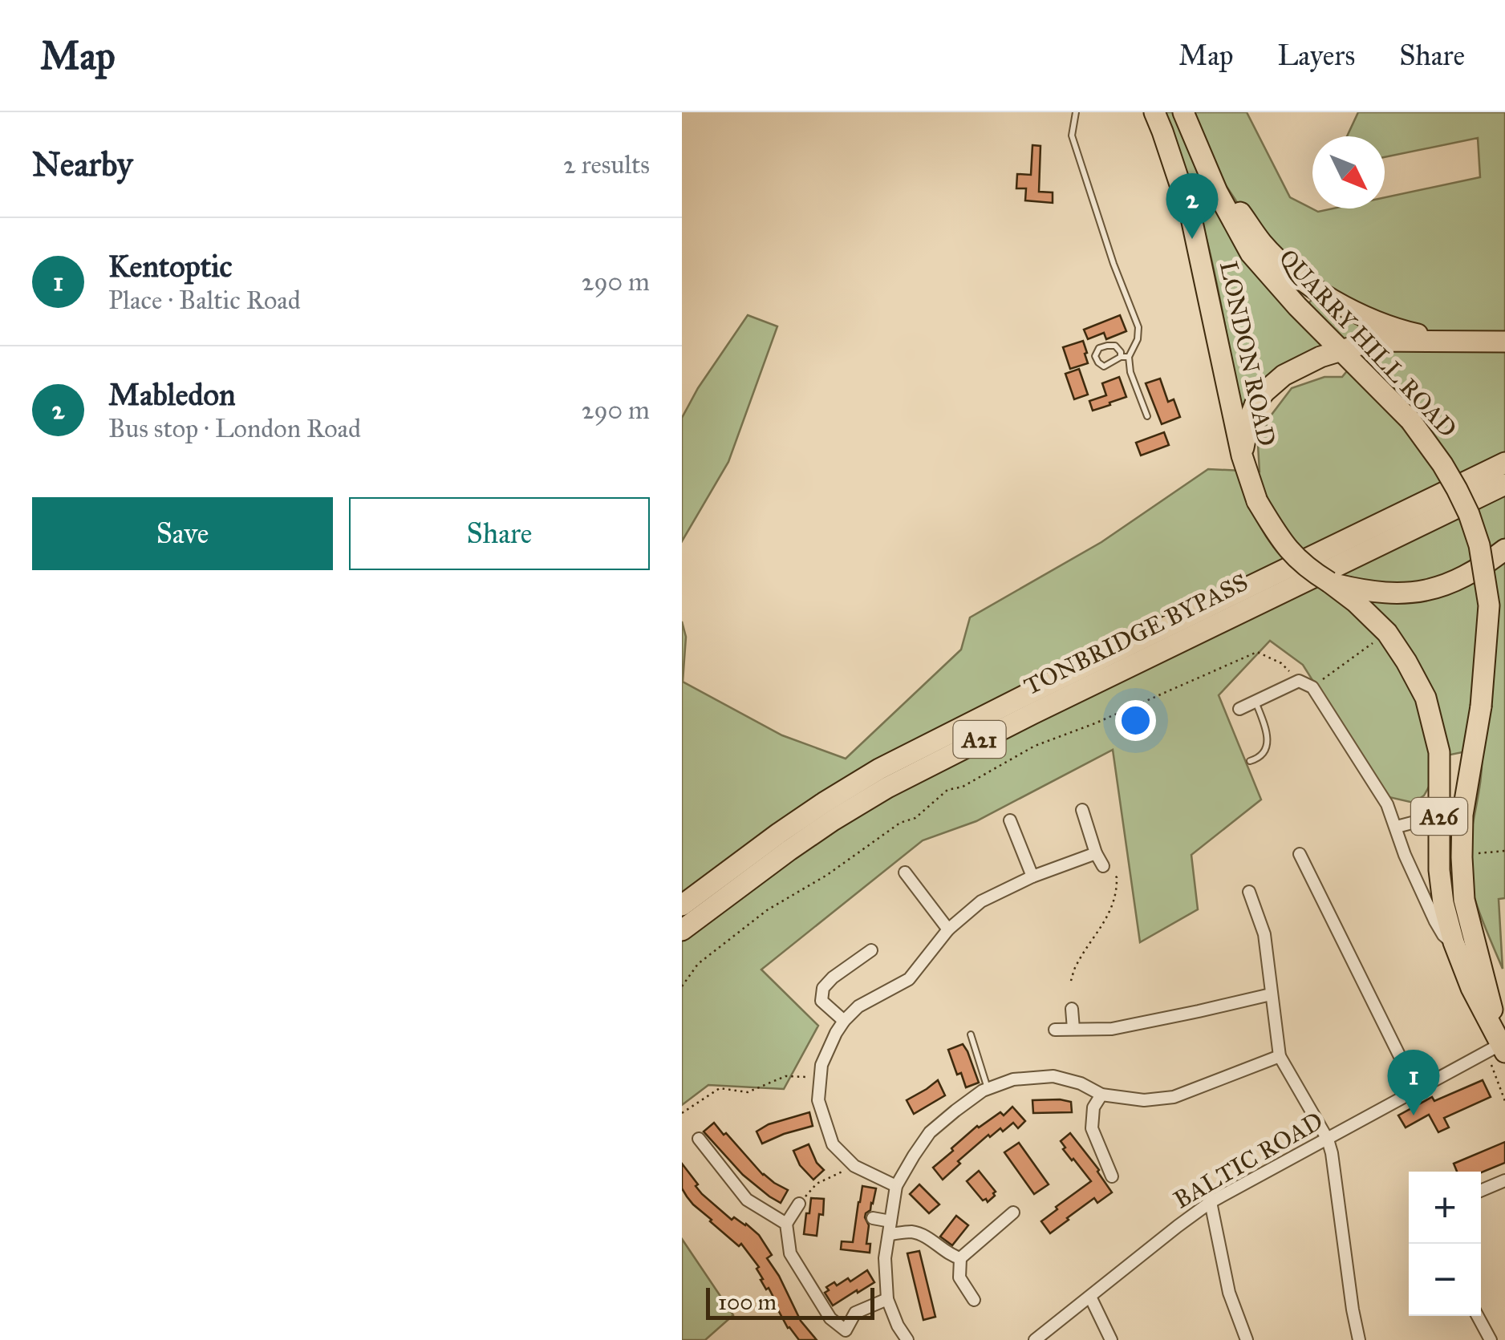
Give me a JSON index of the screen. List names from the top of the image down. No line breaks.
{"streets":{"highway":["QUARRY HILL ROAD","LONDON ROAD","TONBRIDGE BYPASS","A21","A26"],"street":["BALTIC ROAD"]},"crossings":[["QUARRY HILL ROAD","A26"],["QUARRY HILL ROAD","BALTIC ROAD"],["LONDON ROAD","A26"],["A26","BALTIC ROAD"]],"scale_bar":"100 m","north":"bottom right","page":{"header":"Map","nav":["Map","Layers","Share"],"heading":["Nearby","2 results"],"pins":["2","1"],"list":[{"mark":"1","name":"Kentoptic","note":"Place · Baltic Road","value":"290 m"},{"mark":"2","name":"Mabledon","note":"Bus stop · London Road","value":"290 m"}],"buttons":["Save","Share"],"map_buttons":["+","−"],"scale":"100 m"}}
